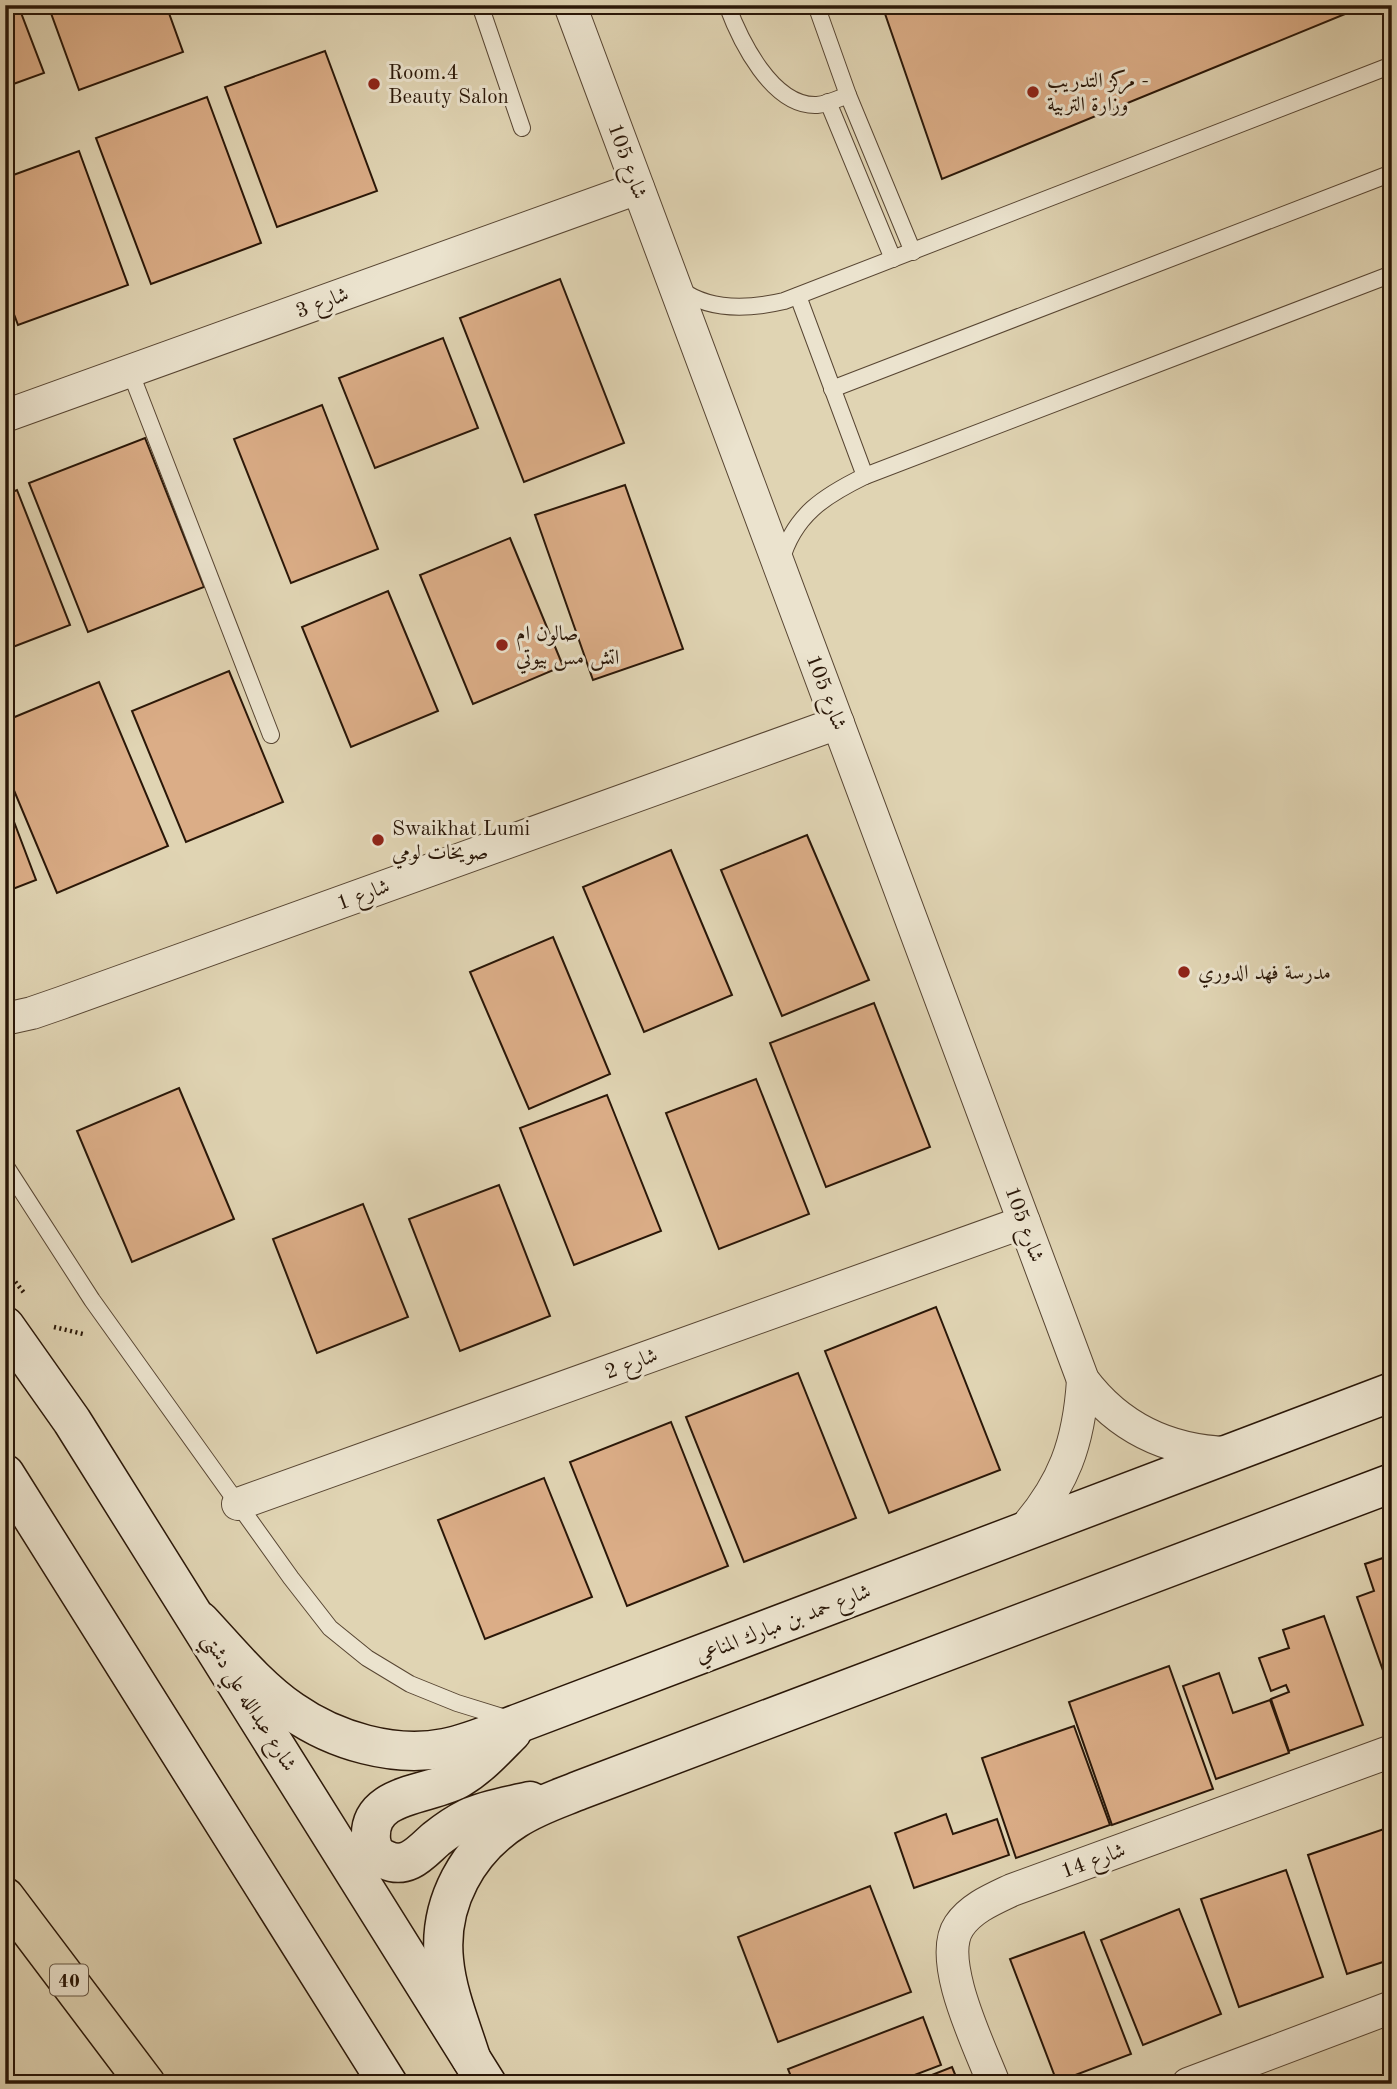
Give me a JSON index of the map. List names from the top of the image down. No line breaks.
{"streets":{"highway":["40"],"street":["شارع 105","شارع 3","شارع 1","شارع 2","شارع حمد بن مبارك المناعي","شارع عبدالله علي دشتي","شارع 14"]},"crossings":[["شارع 105","شارع 3"],["شارع 105","شارع 1"],["شارع 105","شارع 2"],["شارع 105","شارع حمد بن مبارك المناعي"],["شارع حمد بن مبارك المناعي","شارع عبدالله علي دشتي"]],"places":["Room.4 Beauty Salon","مركز التدريب - وزارة التربية","صالون ام اتش مس بيوتي","Swaikhat Lumi صويخات لومي","مدرسة فهد الدوري"]}
